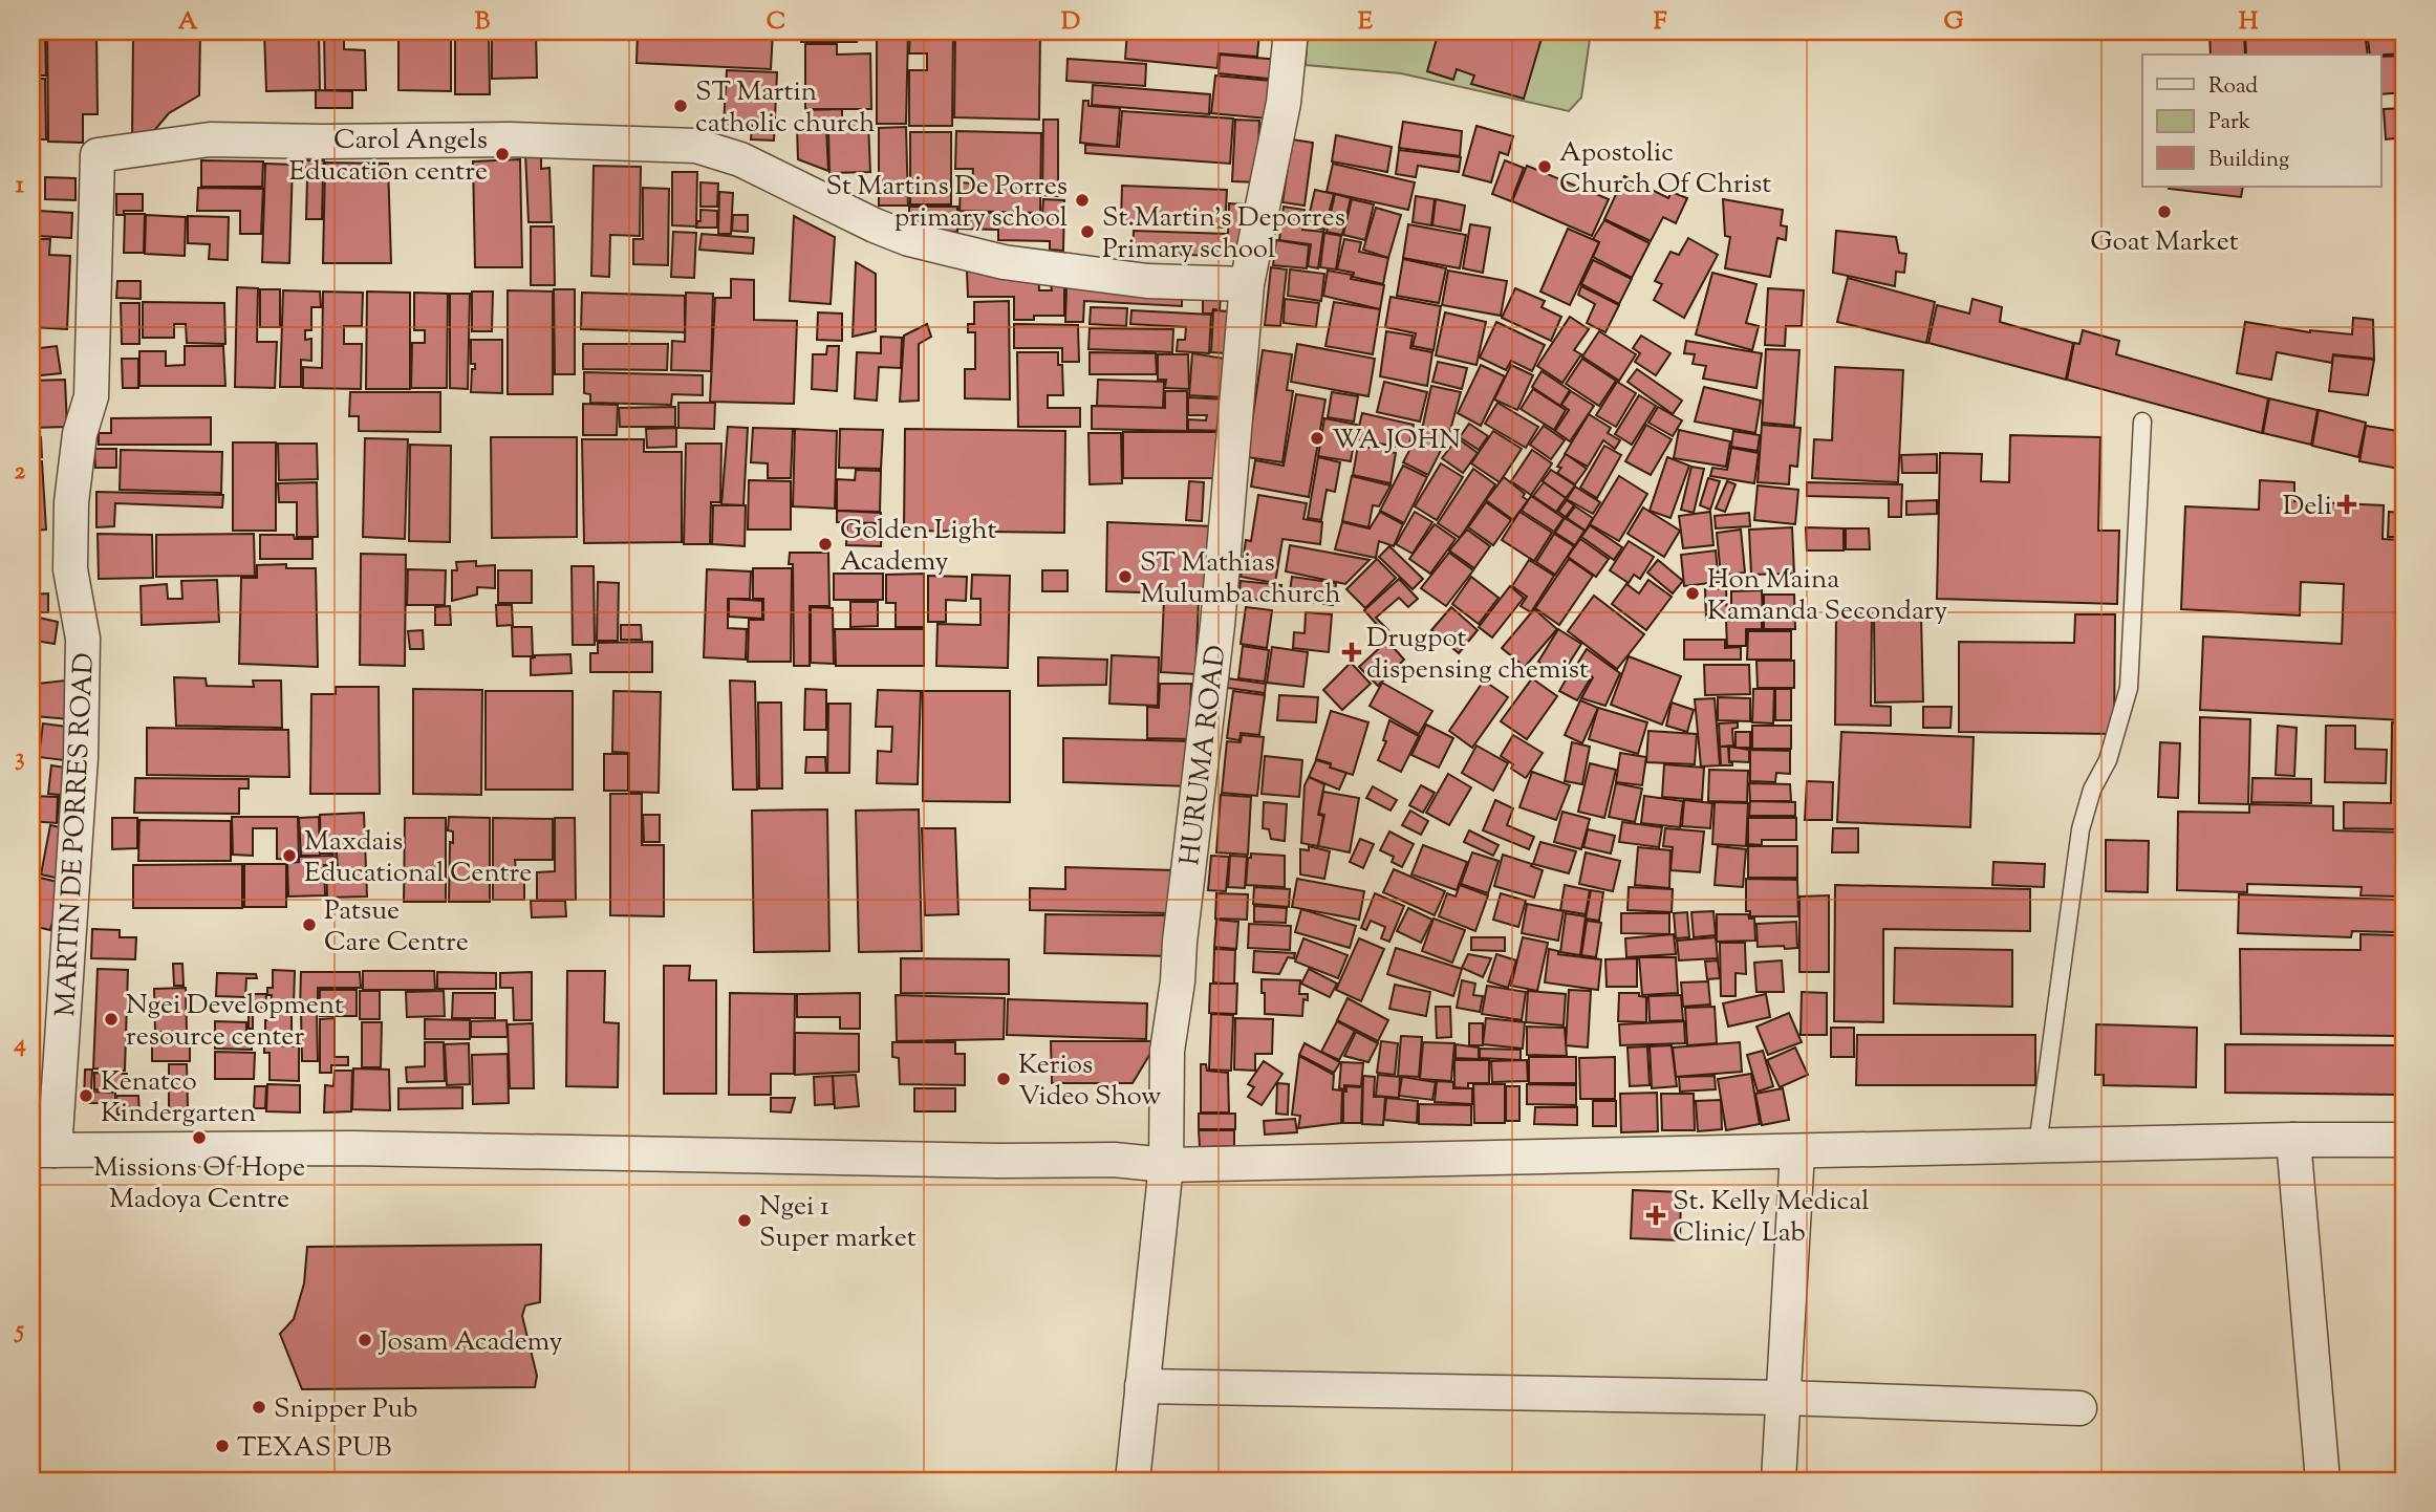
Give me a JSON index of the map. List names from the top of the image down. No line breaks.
{"streets":{"street":["HURUMA ROAD","MARTIN DE PORRES ROAD"]},"crossings":[["HURUMA ROAD","MARTIN DE PORRES ROAD"]],"places":{"other":["ST Martin catholic church","Carol Angels Education centre","Apostolic Church Of Christ","St Martins De Porres primary school","Goat Market","St.Martin's Deporres Primary school","WA JOHN","Golden Light Academy","ST Mathias Mulumba church","Hon Maina Kamanda Secondary","Maxdais Educational Centre","Patsue Care Centre","Ngei Development resource center","Kerios Video Show","Kenatco Kindergarten","Missions Of Hope Madoya Centre","Ngei 1 Super market","Josam Academy","Snipper Pub","TEXAS PUB"],"health":["Deli","Drugpot dispensing chemist","St. Kelly Medical Clinic/ Lab"]},"legend":["Road","Park","Building"],"grid":{"columns":["A","B","C","D","E","F","G","H"],"rows":["1","2","3","4","5"]}}
